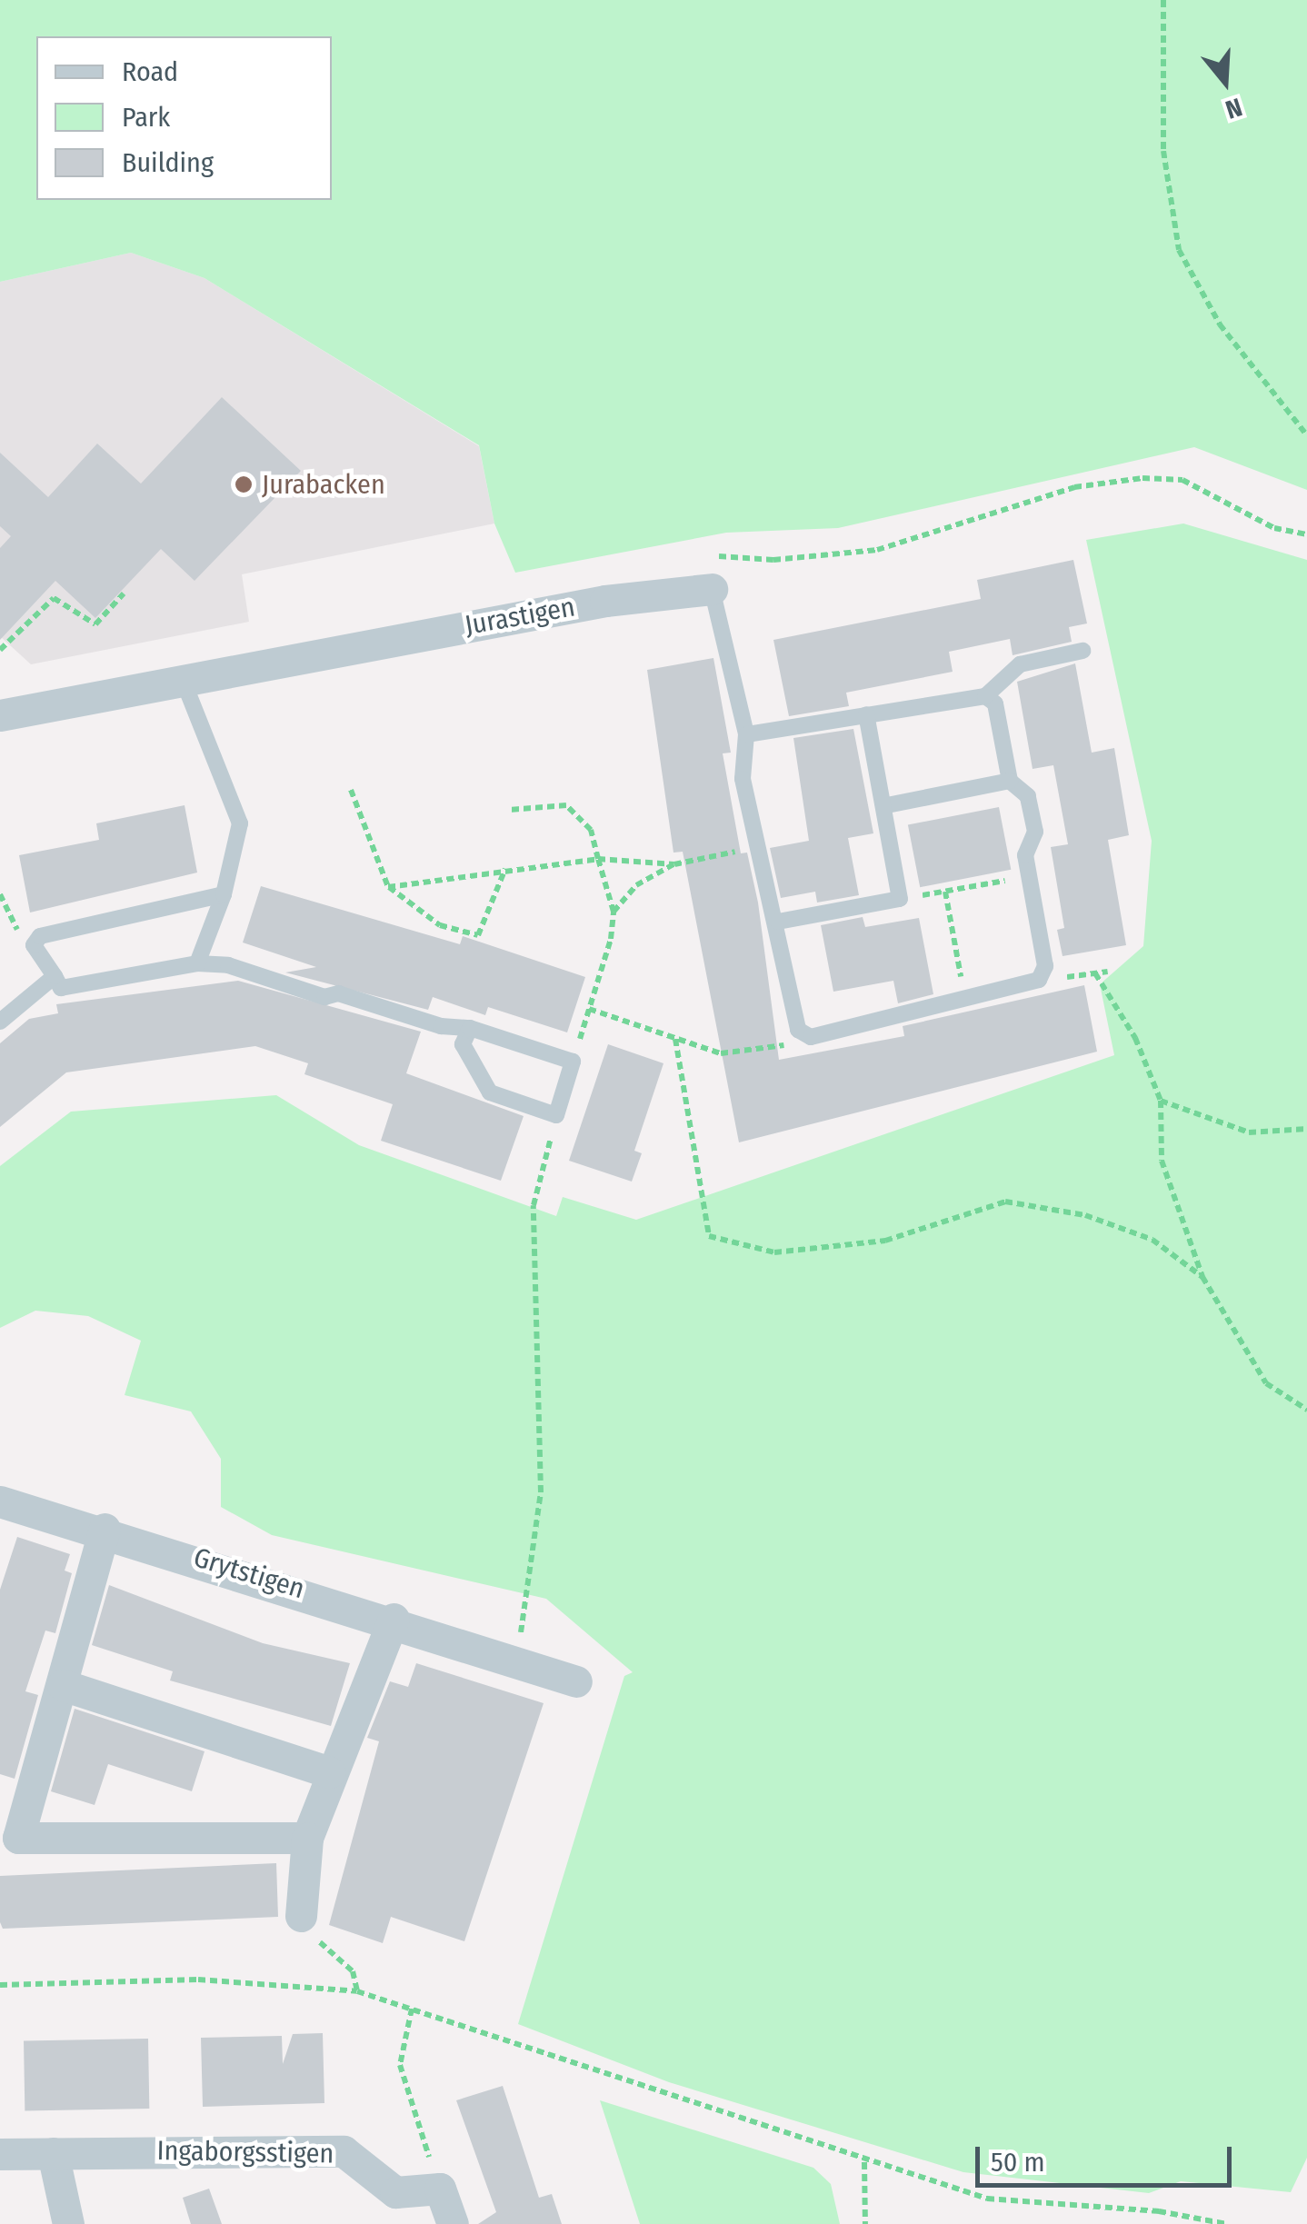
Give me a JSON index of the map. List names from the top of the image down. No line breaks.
{"streets":{"street":["Jurastigen","Grytstigen","Ingaborgsstigen"]},"places":["Jurabacken"],"legend":["Road","Park","Building"],"scale_bar":"50 m","north":"bottom"}
